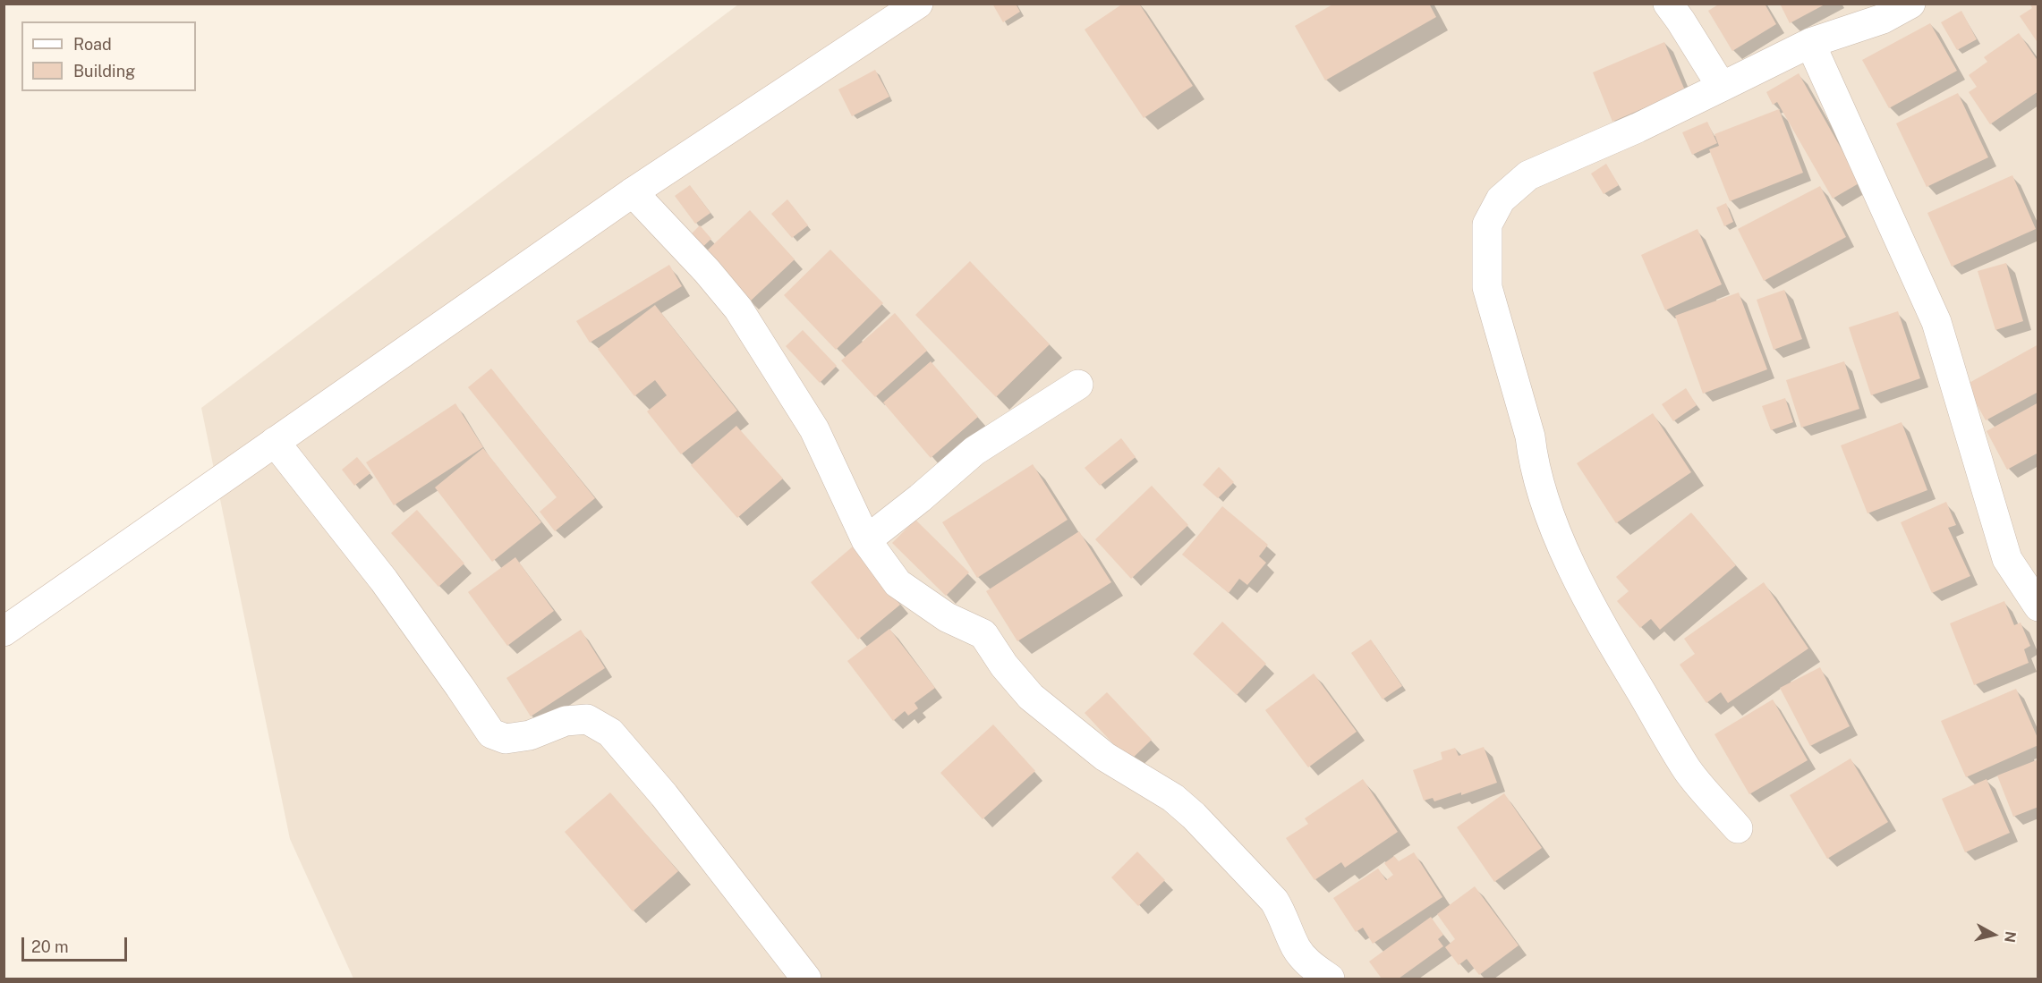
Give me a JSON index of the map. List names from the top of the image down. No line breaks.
{"legend":["Road","Building"],"scale_bar":"20 m","north":"right"}
